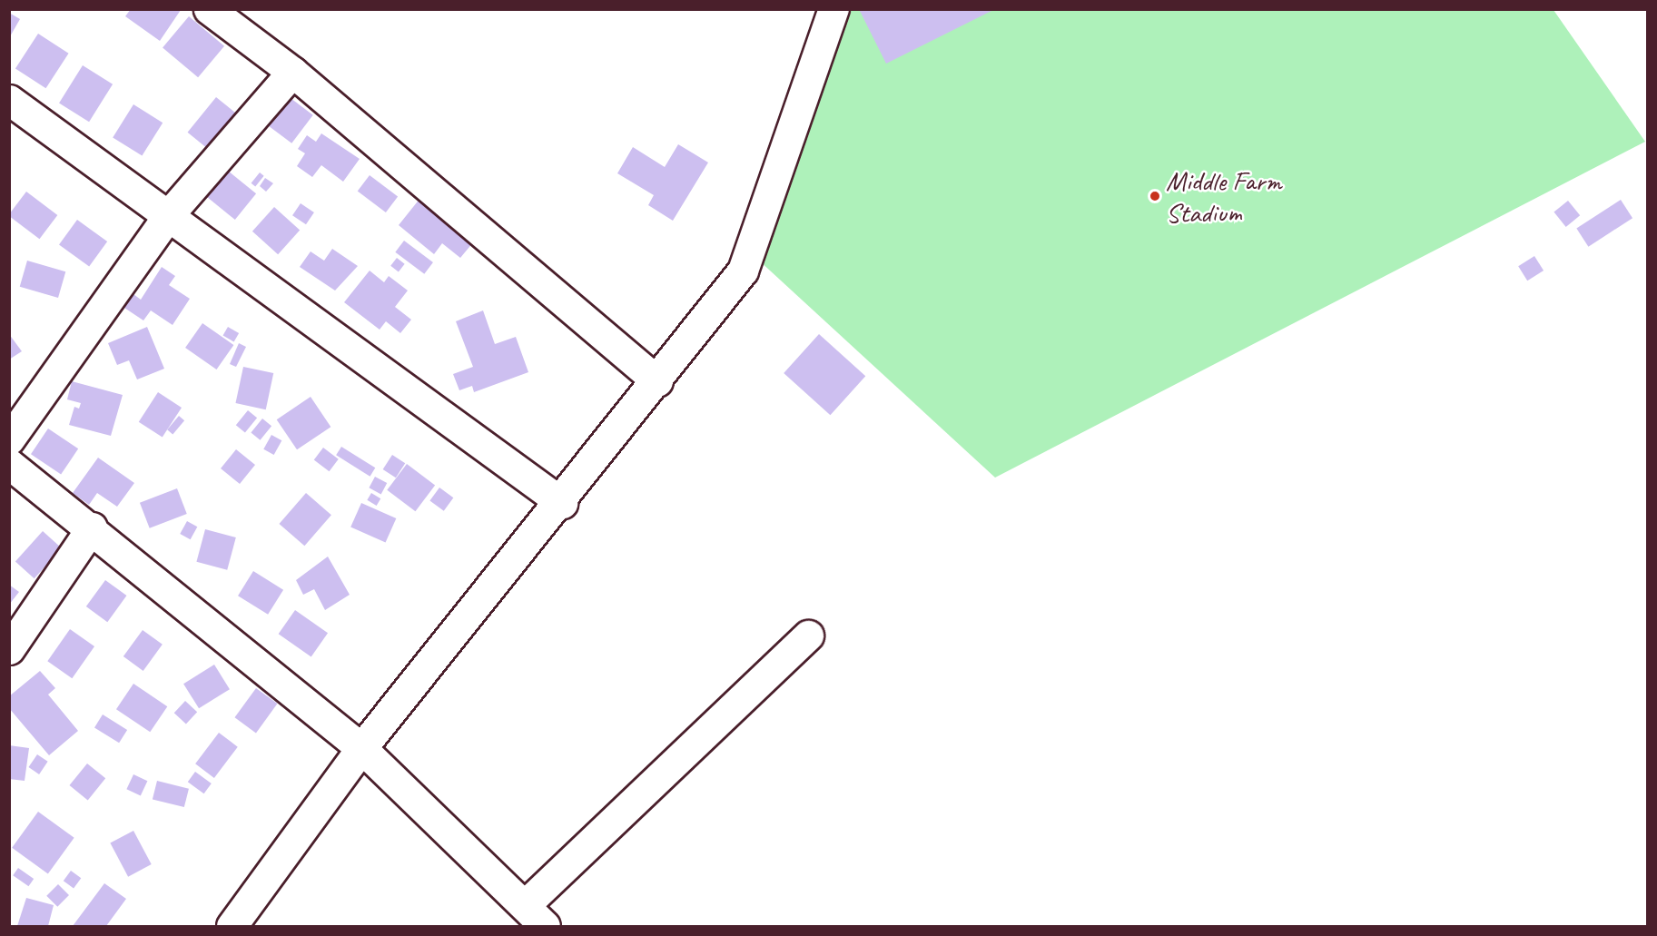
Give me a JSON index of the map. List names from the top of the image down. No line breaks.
{"places":["Middle Farm Stadium"]}
